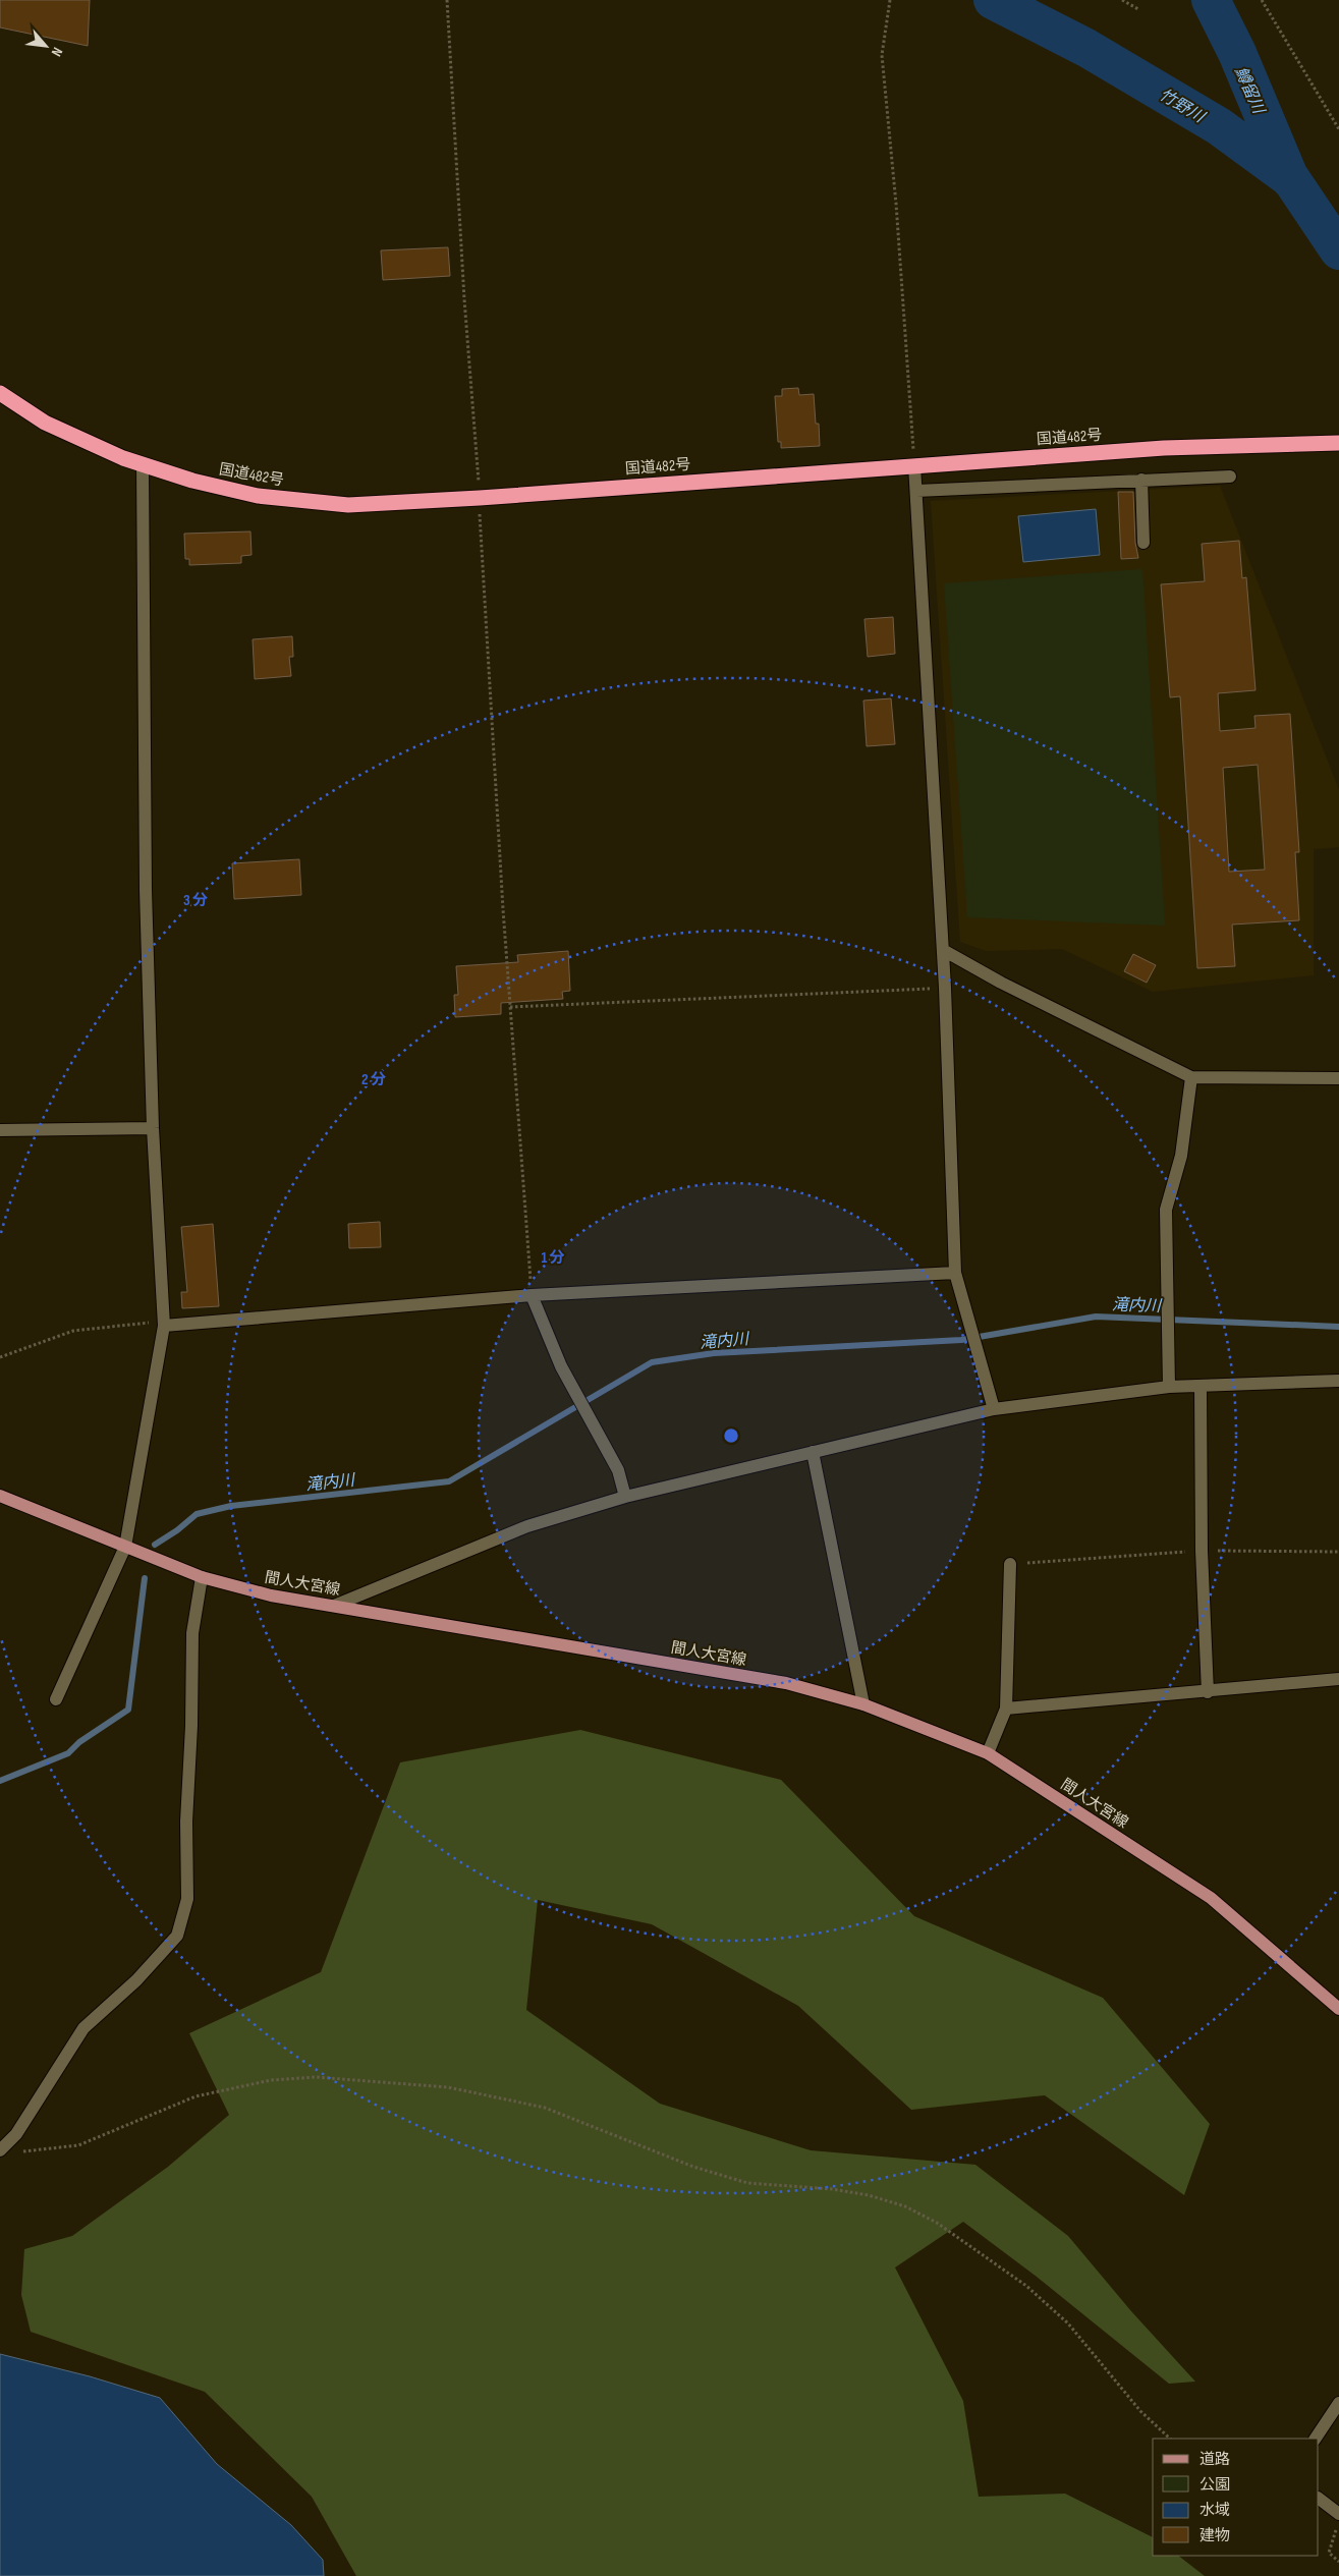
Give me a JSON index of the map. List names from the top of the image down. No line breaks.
{"streets":{"highway":["国道482号"],"main road":["間人大宮線"]},"water":["鱒留川","竹野川","滝内川"],"legend":["道路","公園","水域","建物"],"north":"bottom right","rings":["3 分","2 分","1 分"]}
